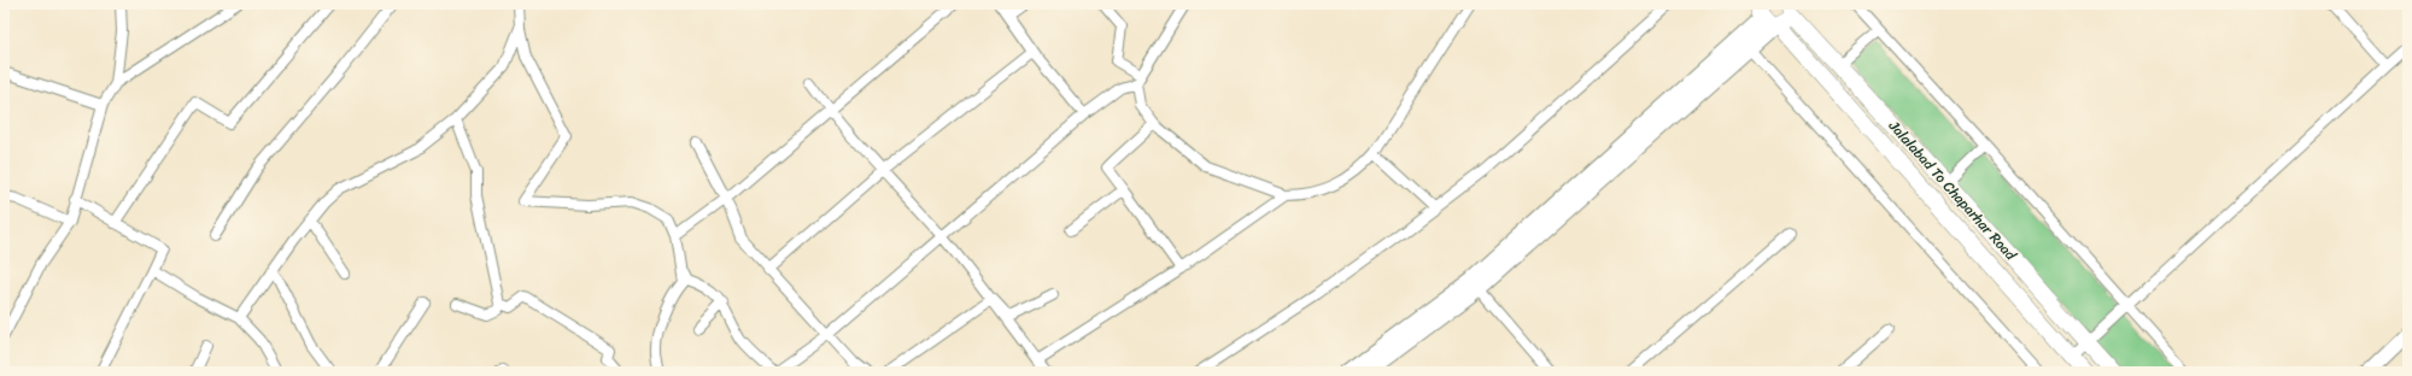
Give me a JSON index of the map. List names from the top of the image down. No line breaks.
{"streets":{"main road":["Jalalabad To Chaparhar Road"]}}
